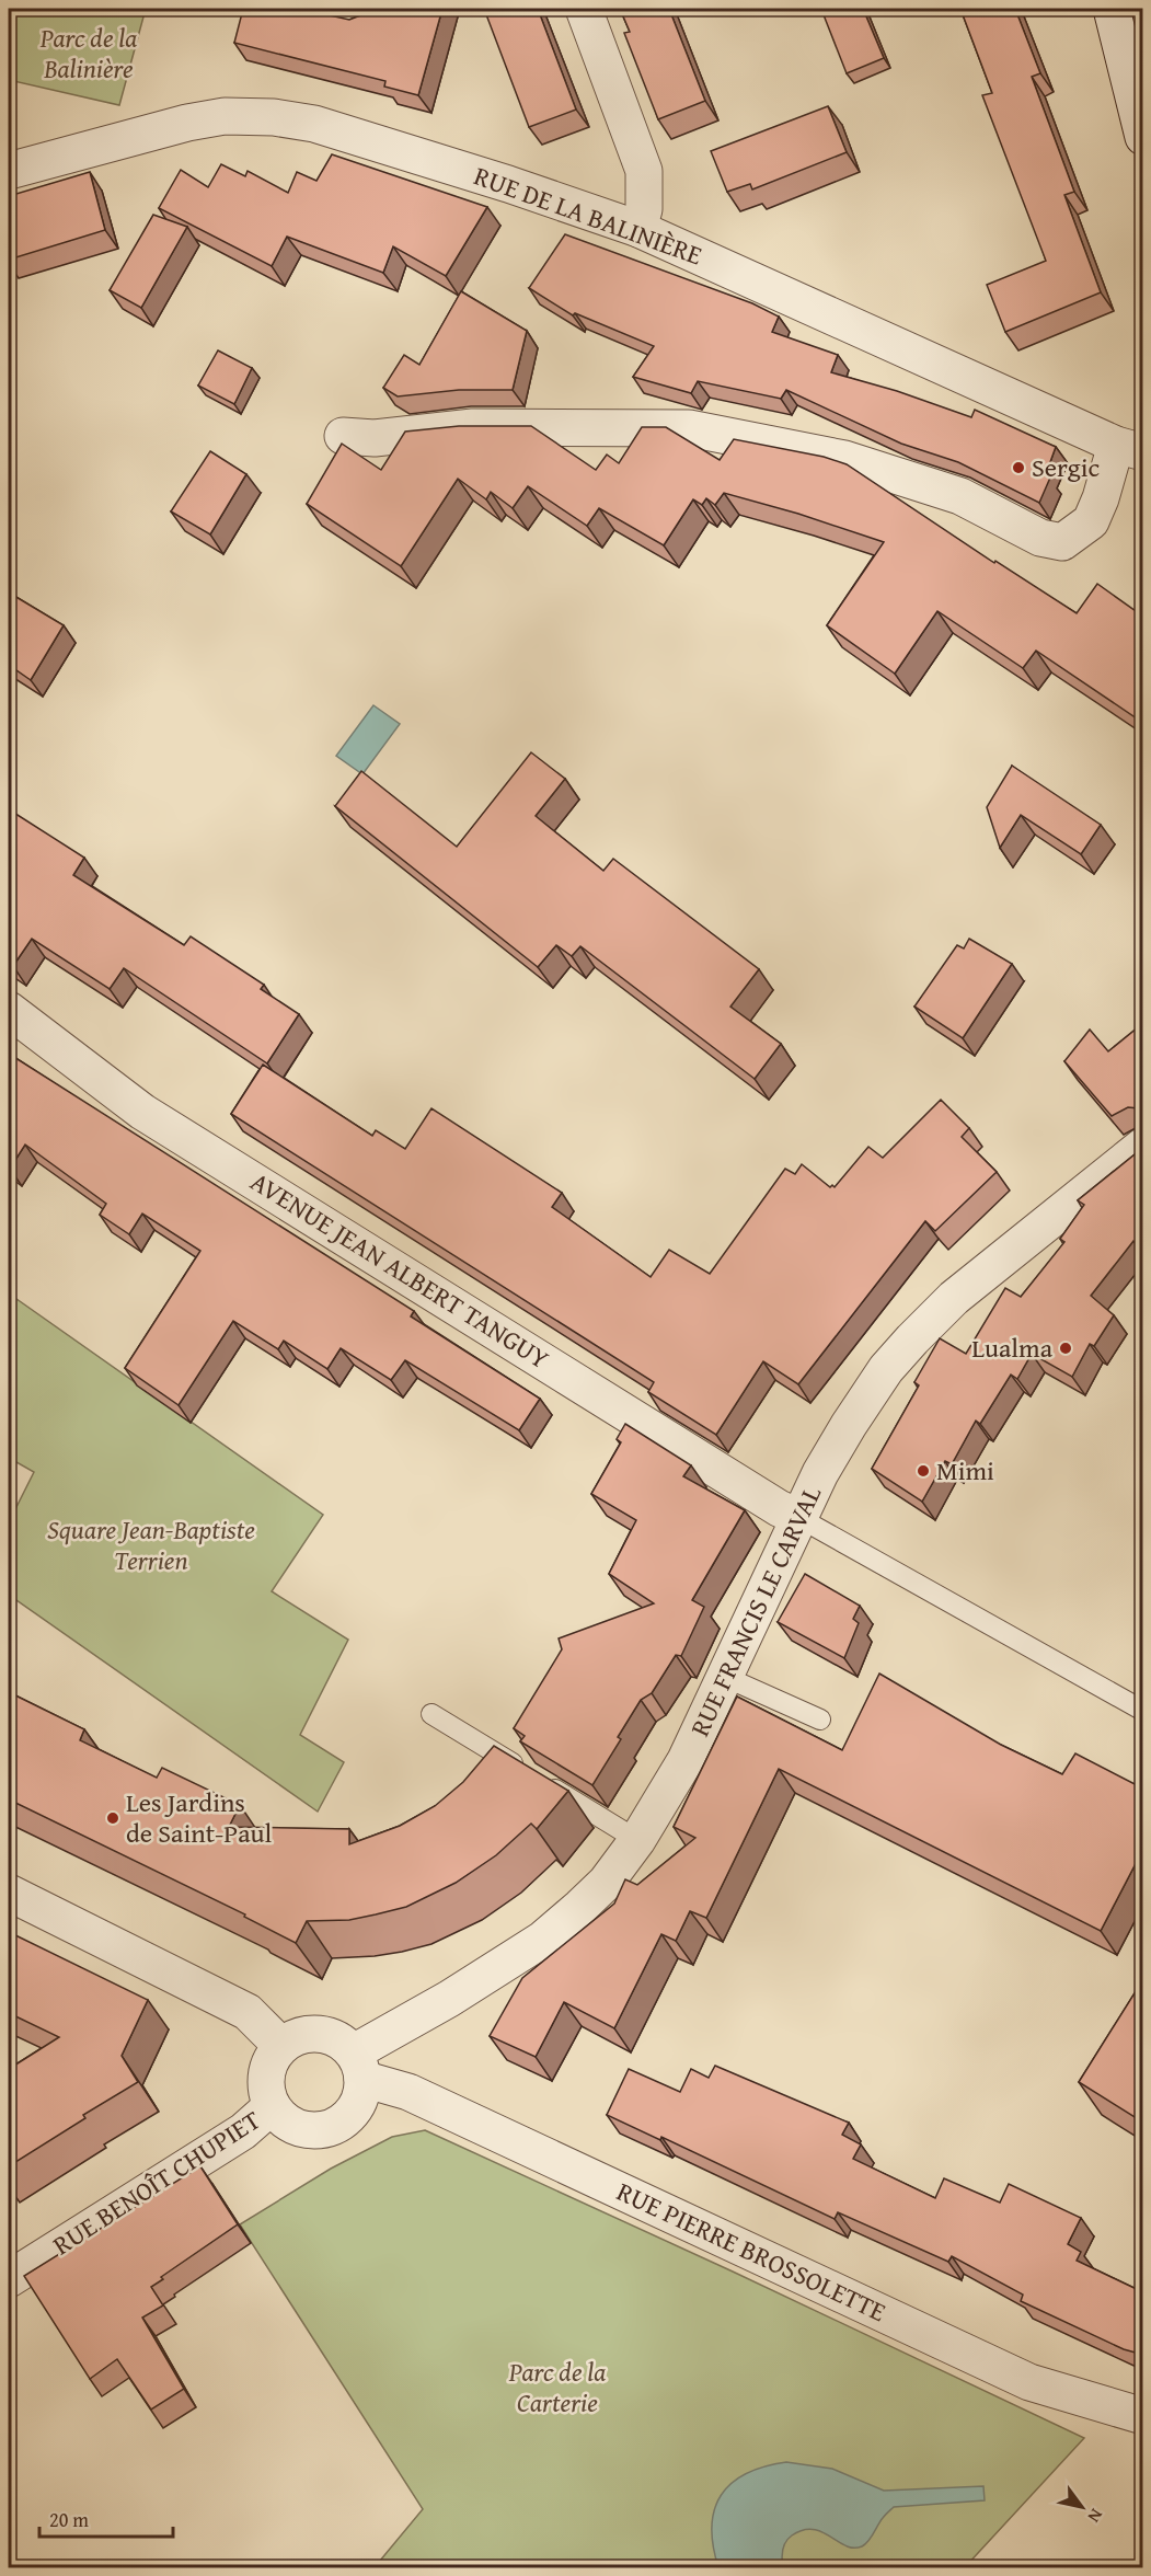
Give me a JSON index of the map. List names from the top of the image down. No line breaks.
{"streets":{"street":["RUE DE LA BALINIÈRE","AVENUE JEAN ALBERT TANGUY","RUE FRANCIS LE CARVAL","RUE BENOÎT CHUPIET","RUE PIERRE BROSSOLETTE"]},"crossings":[["AVENUE JEAN ALBERT TANGUY","RUE FRANCIS LE CARVAL"],["RUE FRANCIS LE CARVAL","RUE BENOÎT CHUPIET"],["RUE FRANCIS LE CARVAL","RUE PIERRE BROSSOLETTE"],["RUE BENOÎT CHUPIET","RUE PIERRE BROSSOLETTE"]],"parks":["Parc de la Balinière","Square Jean-Baptiste Terrien","Parc de la Carterie"],"places":["Sergic","Lualma","Mimi","Les Jardins de Saint-Paul"],"scale_bar":"20 m","north":"bottom right"}
